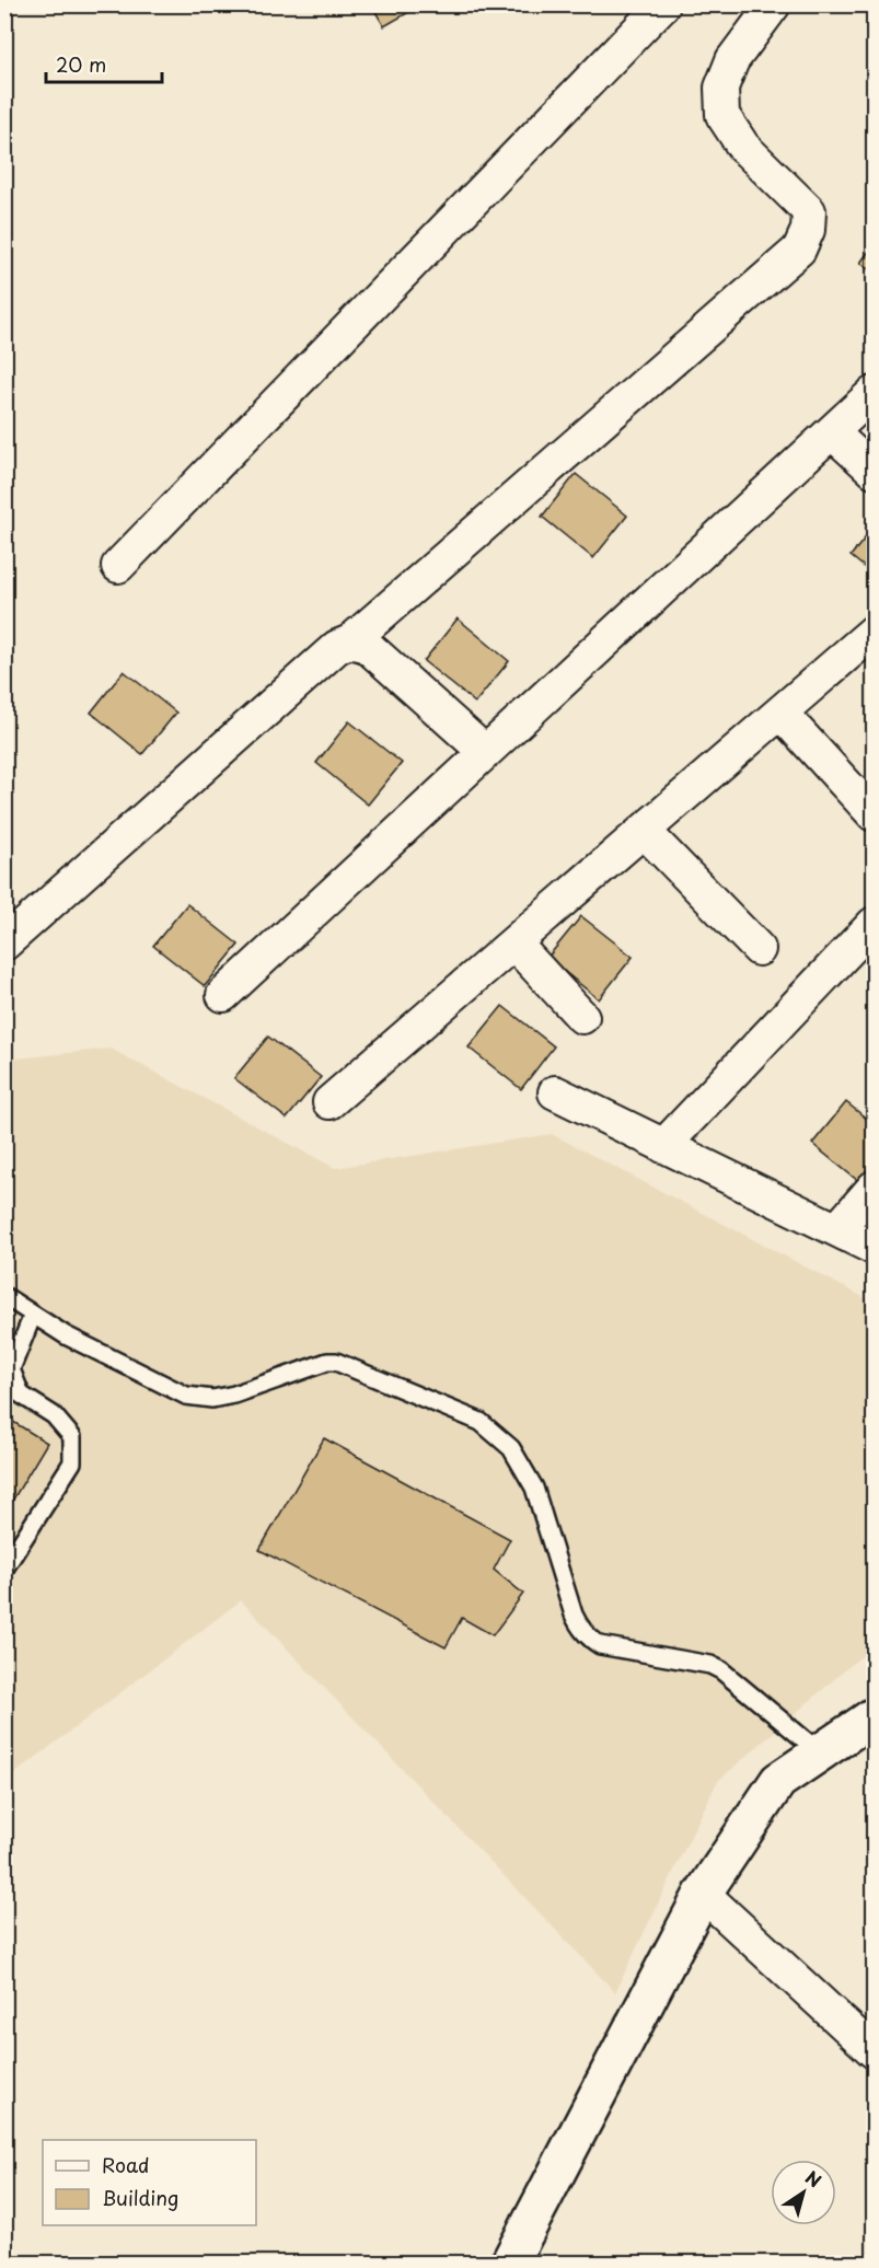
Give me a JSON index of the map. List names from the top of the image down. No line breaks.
{"legend":["Road","Building"],"scale_bar":"20 m","north":"top right"}
